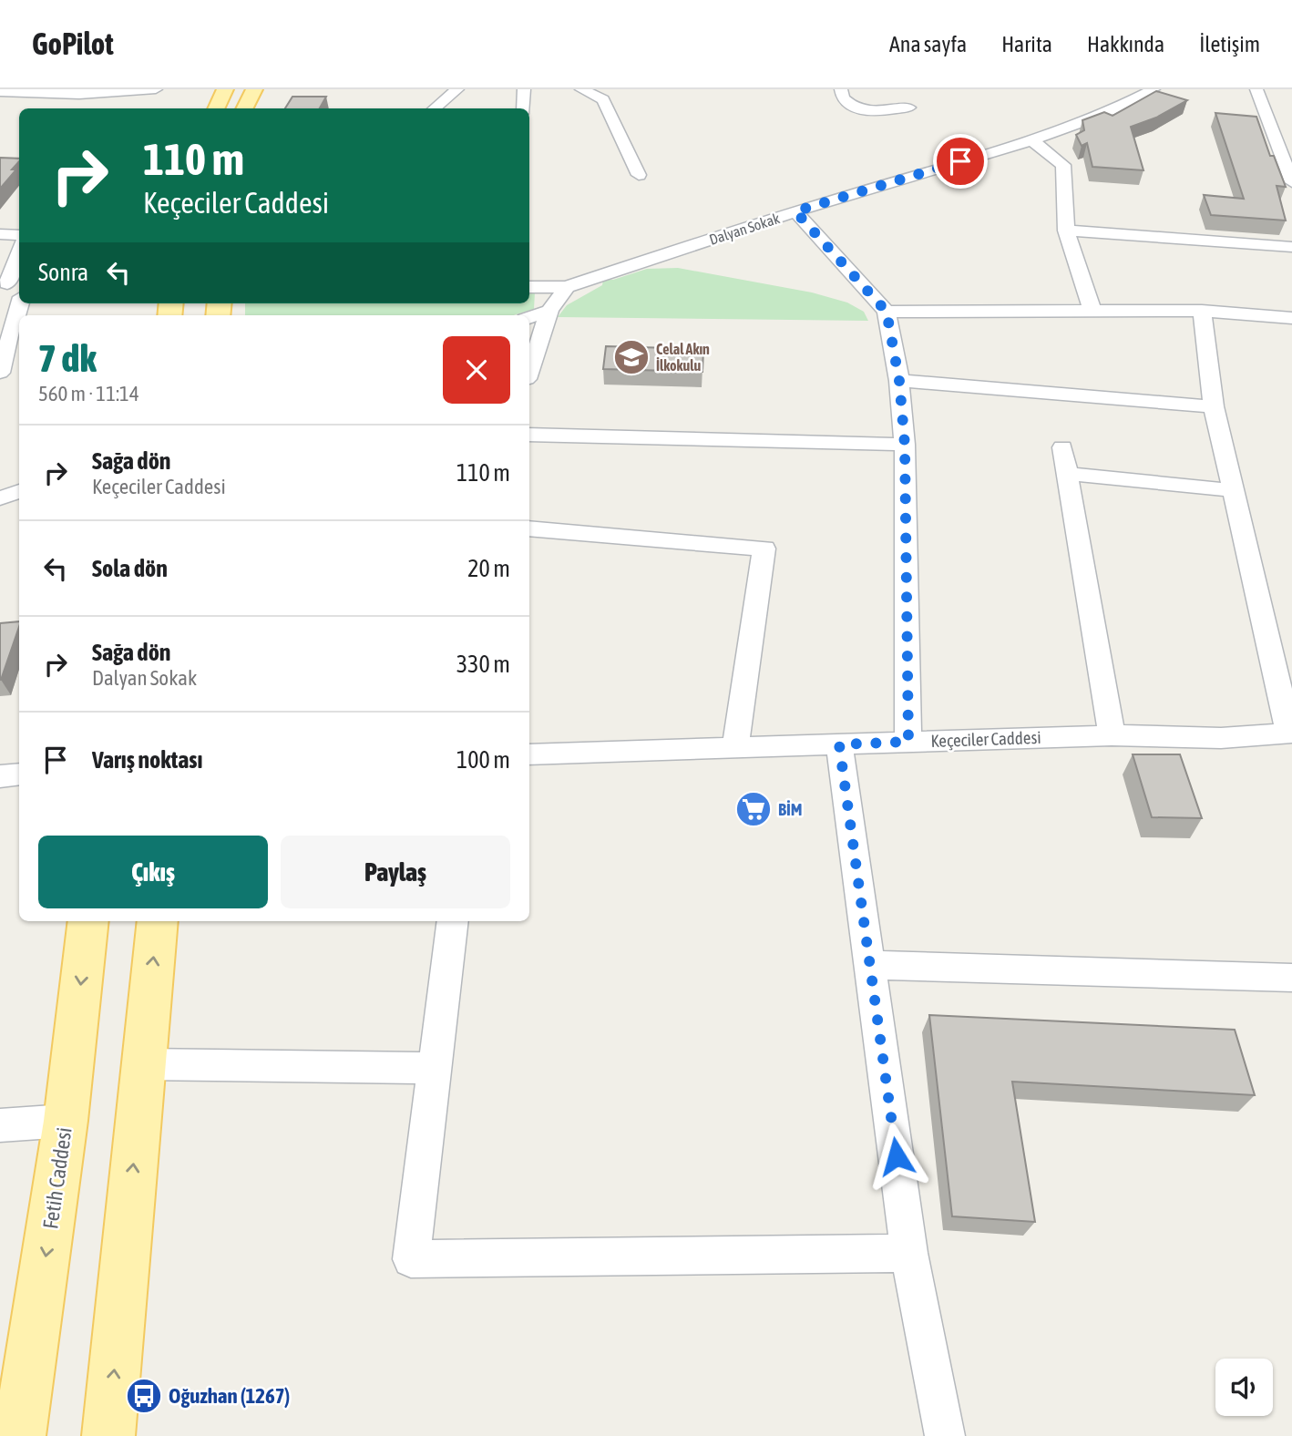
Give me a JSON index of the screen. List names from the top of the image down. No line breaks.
{"streets":{"main road":["Fetih Caddesi"],"street":["Dalyan Sokak","Keçeciler Caddesi"]},"places":{"school or university":["Celal Akın İlkokulu"],"supermarket":["BİM"],"bus stop":["Oğuzhan (1267)"]},"page":{"header":"GoPilot","nav":["Ana sayfa","Harita","Hakkında","İletişim"],"turn":["110 m","Keçeciler Caddesi"],"then":"Sonra","heading":["7 dk","560 m · 11:14"],"list":[{"name":"Sağa dön","note":"Keçeciler Caddesi","value":"110 m"},{"name":"Sola dön","value":"20 m"},{"name":"Sağa dön","note":"Dalyan Sokak","value":"330 m"},{"name":"Varış noktası","value":"100 m"}],"buttons":["Çıkış","Paylaş"]}}
